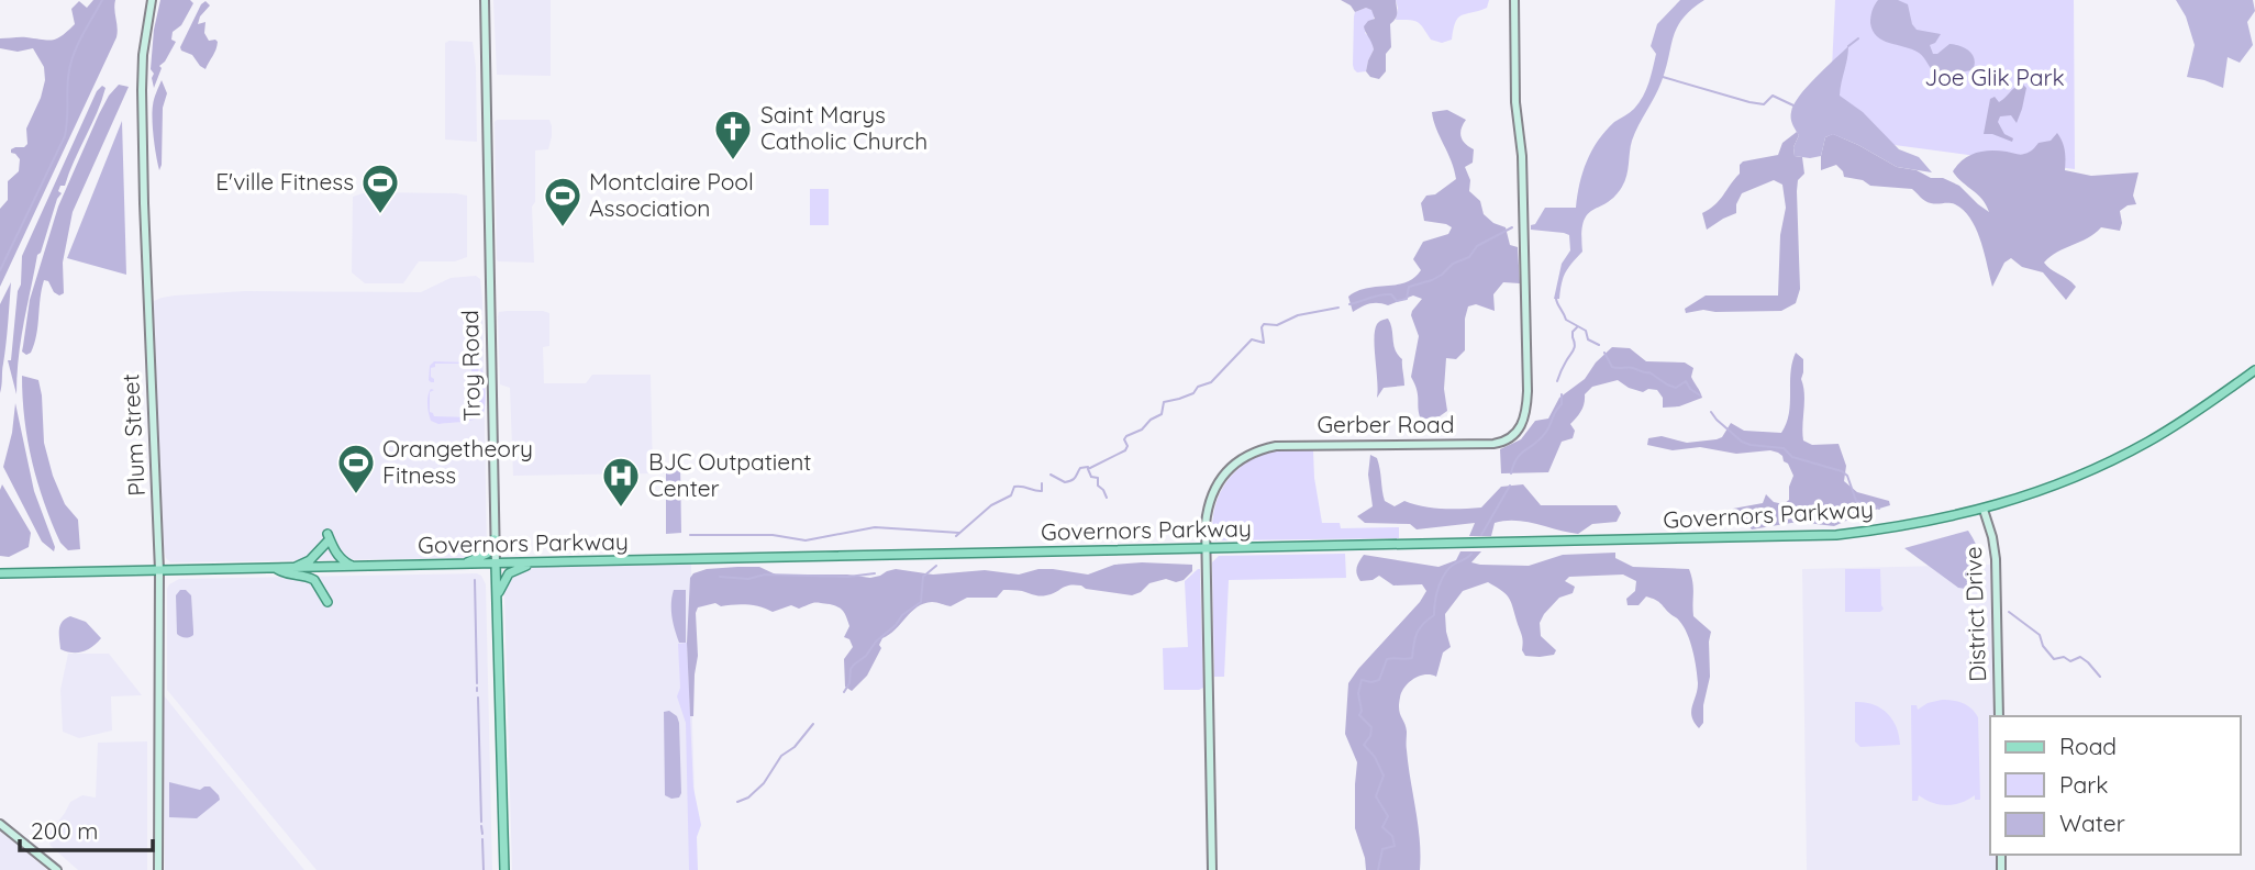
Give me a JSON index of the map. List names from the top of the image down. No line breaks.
{"streets":{"main road":["Troy Road","Governors Parkway"],"street":["Gerber Road","Plum Street","District Drive"]},"crossings":[["Troy Road","Governors Parkway"],["Gerber Road","Governors Parkway"],["Plum Street","Governors Parkway"],["Governors Parkway","District Drive"]],"parks":["Joe Glik Park"],"places":{"church":["Saint Marys Catholic Church"],"sports":["E'ville Fitness","Montclaire Pool Association","Orangetheory Fitness"],"hospital":["BJC Outpatient Center"]},"legend":["Road","Park","Water"],"scale_bar":"200 m"}
